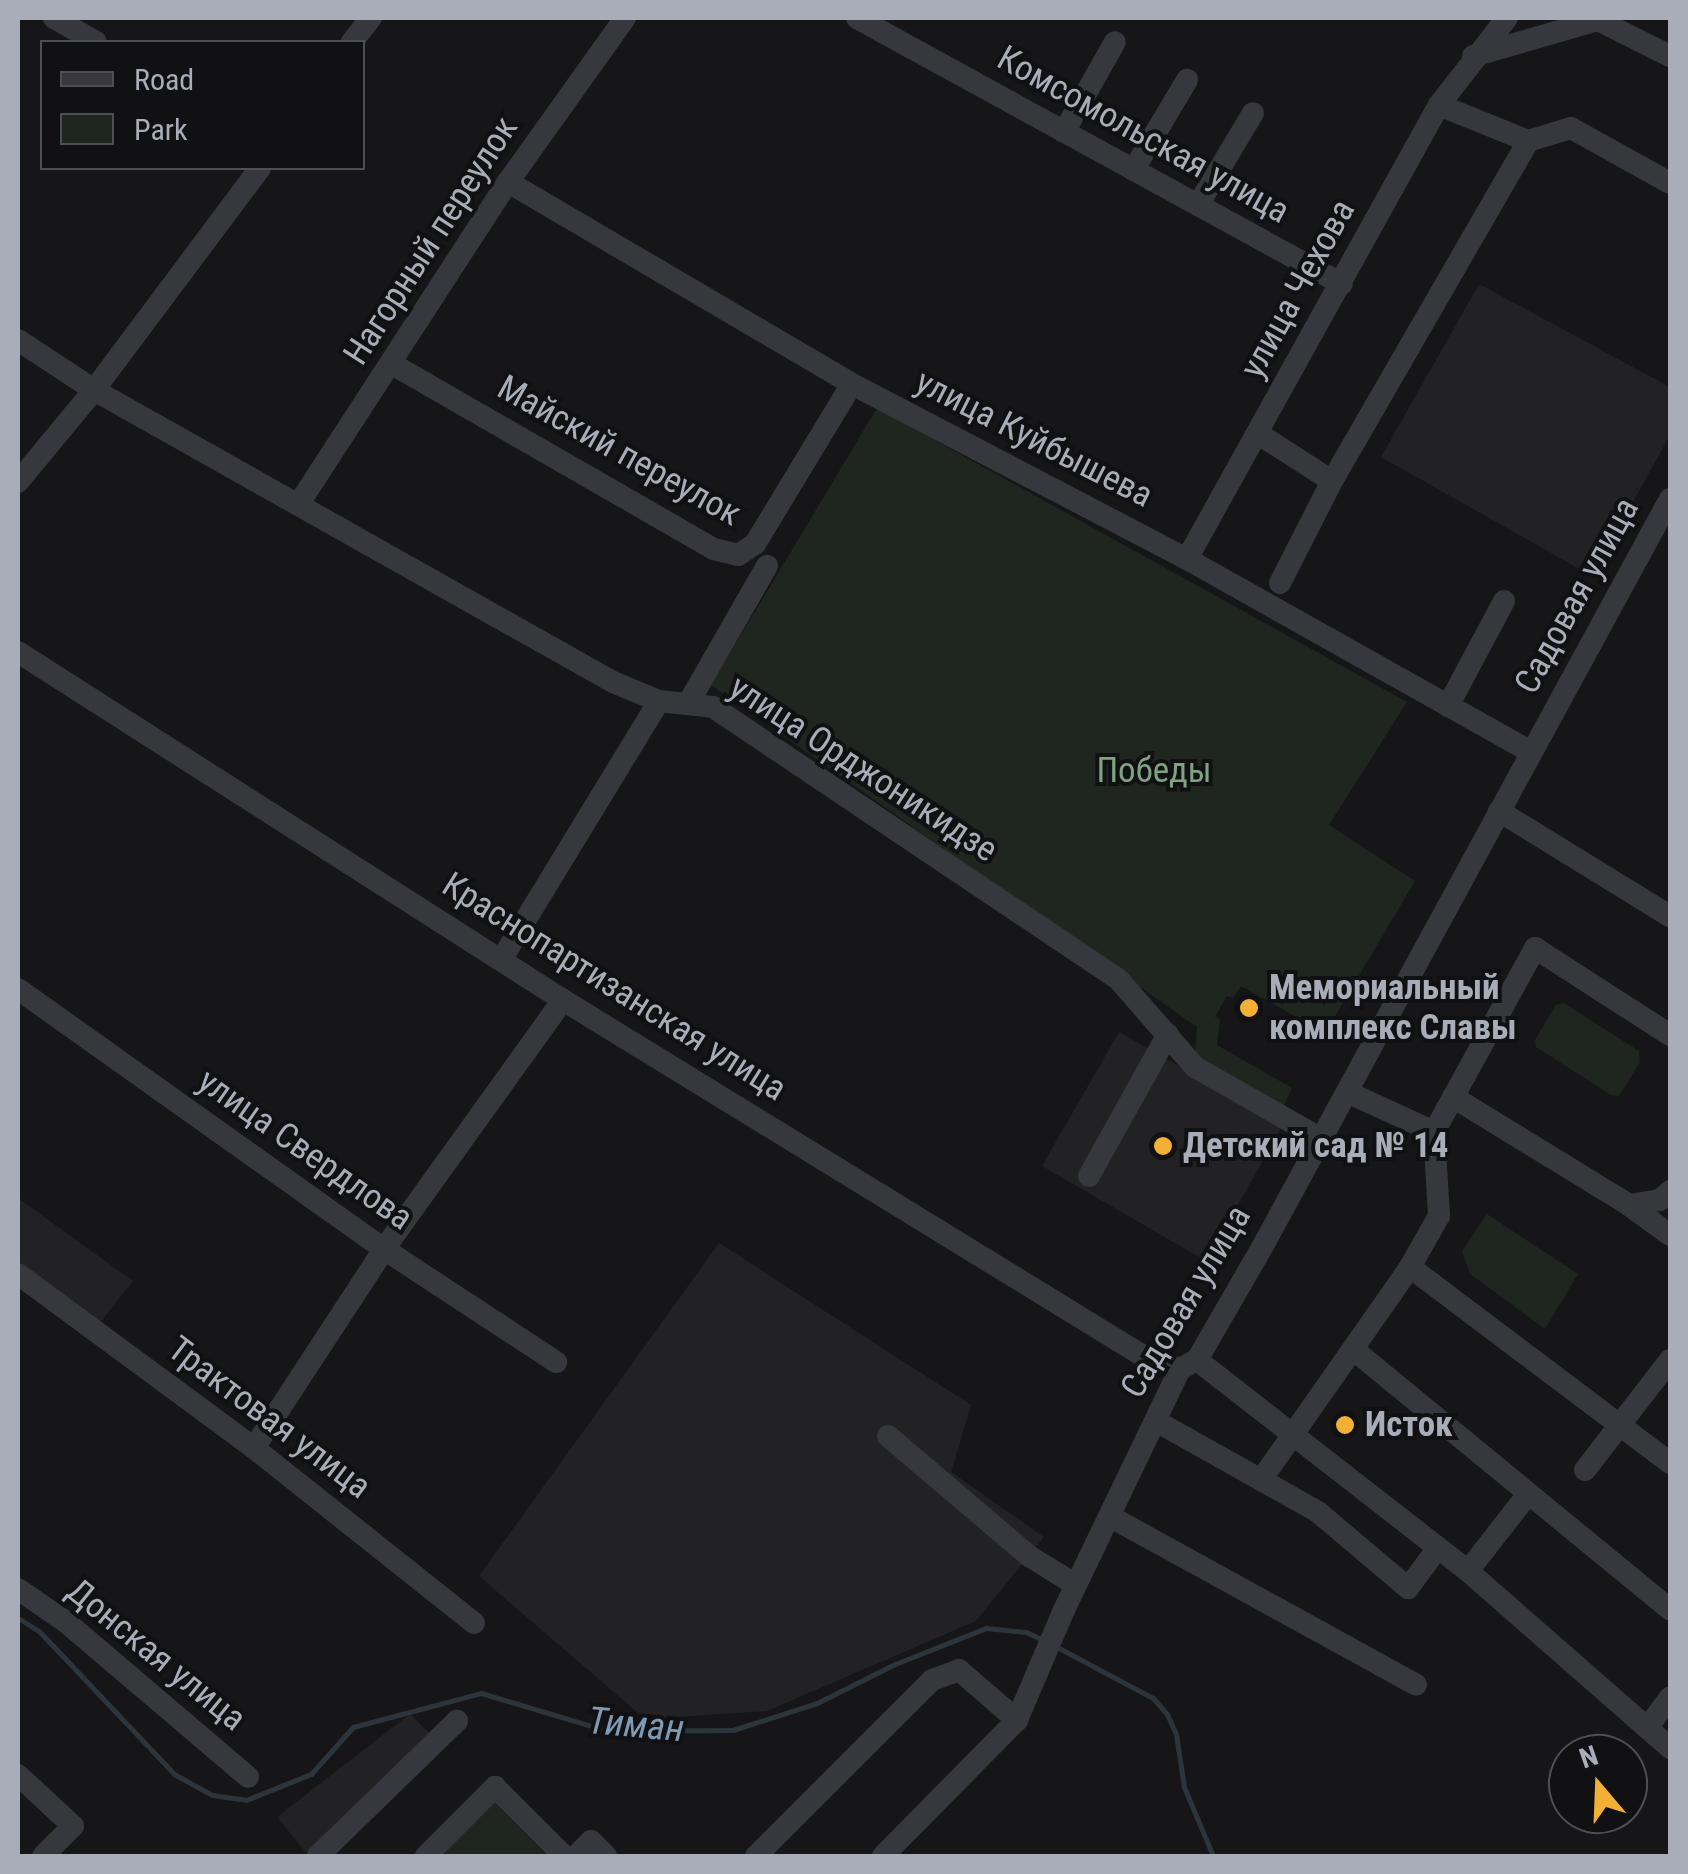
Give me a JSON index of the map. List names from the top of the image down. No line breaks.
{"streets":{"street":["Комсомольская улица","Нагорный переулок","улица Чехова","улица Куйбышева","Майский переулок","Садовая улица","улица Орджоникидзе","Краснопартизанская улица","улица Свердлова","Трактовая улица","Донская улица"]},"crossings":[["Комсомольская улица","улица Чехова"],["Нагорный переулок","улица Куйбышева"],["Нагорный переулок","Майский переулок"],["Нагорный переулок","улица Орджоникидзе"],["улица Чехова","улица Куйбышева"],["улица Куйбышева","Майский переулок"],["улица Куйбышева","Садовая улица"],["Садовая улица","улица Орджоникидзе"],["Садовая улица","Краснопартизанская улица"]],"water":["Тиман"],"parks":["Победы"],"places":["Мемориальный комплекс Славы","Детский сад № 14","Исток"],"legend":["Road","Park"],"north":"top"}
